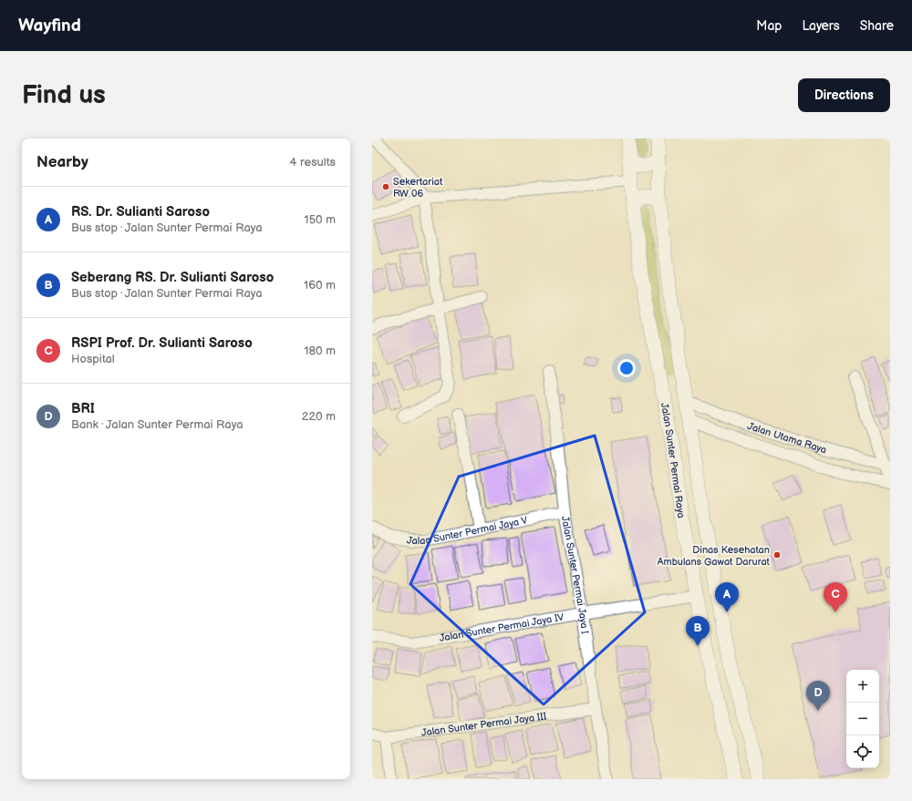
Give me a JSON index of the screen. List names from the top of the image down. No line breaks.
{"streets":{"street":["Jalan Utama Raya","Jalan Sunter Permai Raya","Jalan Sunter Permai Jaya V","Jalan Sunter Permai Jaya I","Jalan Sunter Permai Jaya IV","Jalan Sunter Permai Jaya III"]},"crossings":[["Jalan Sunter Permai Raya","Jalan Sunter Permai Jaya IV"],["Jalan Sunter Permai Jaya V","Jalan Sunter Permai Jaya I"],["Jalan Sunter Permai Jaya I","Jalan Sunter Permai Jaya IV"],["Jalan Sunter Permai Jaya I","Jalan Sunter Permai Jaya III"]],"places":["Sekertariat RW 06","Dinas Kesehatan Ambulans Gawat Darurat"],"page":{"header":"Wayfind","nav":["Map","Layers","Share"],"buttons":"Directions","title":"Find us","heading":["Nearby","4 results"],"list":[{"mark":"A","name":"RS. Dr. Sulianti Saroso","note":"Bus stop · Jalan Sunter Permai Raya","value":"150 m"},{"mark":"B","name":"Seberang RS. Dr. Sulianti Saroso","note":"Bus stop · Jalan Sunter Permai Raya","value":"160 m"},{"mark":"C","name":"RSPI Prof. Dr. Sulianti Saroso","note":"Hospital","value":"180 m"},{"mark":"D","name":"BRI","note":"Bank · Jalan Sunter Permai Raya","value":"220 m"}],"pins":["A","C","B","D"],"map_buttons":["+","−"]}}
